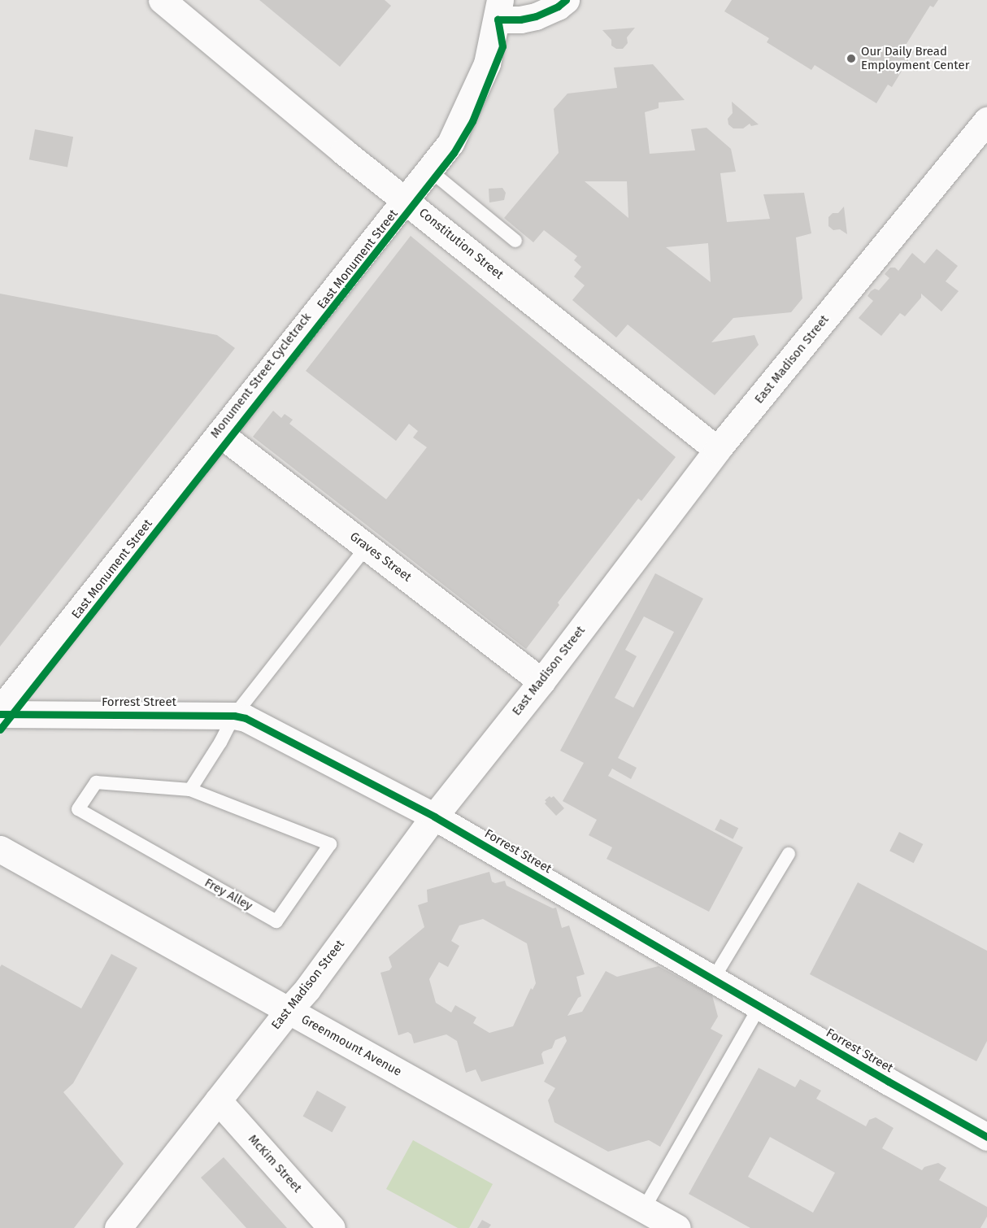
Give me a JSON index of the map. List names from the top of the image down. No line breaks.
{"streets":{"main road":["Constitution Street","East Monument Street","East Madison Street","Graves Street","Forrest Street","Greenmount Avenue","McKim Street"],"lane":["Frey Alley"],"cycle path":["Monument Street Cycletrack"]},"crossings":[["Constitution Street","East Monument Street"],["Constitution Street","East Madison Street"],["East Monument Street","Graves Street"],["East Madison Street","Graves Street"],["East Madison Street","Forrest Street"],["East Madison Street","Greenmount Avenue"],["East Madison Street","McKim Street"]],"places":["Our Daily Bread Employment Center"]}
